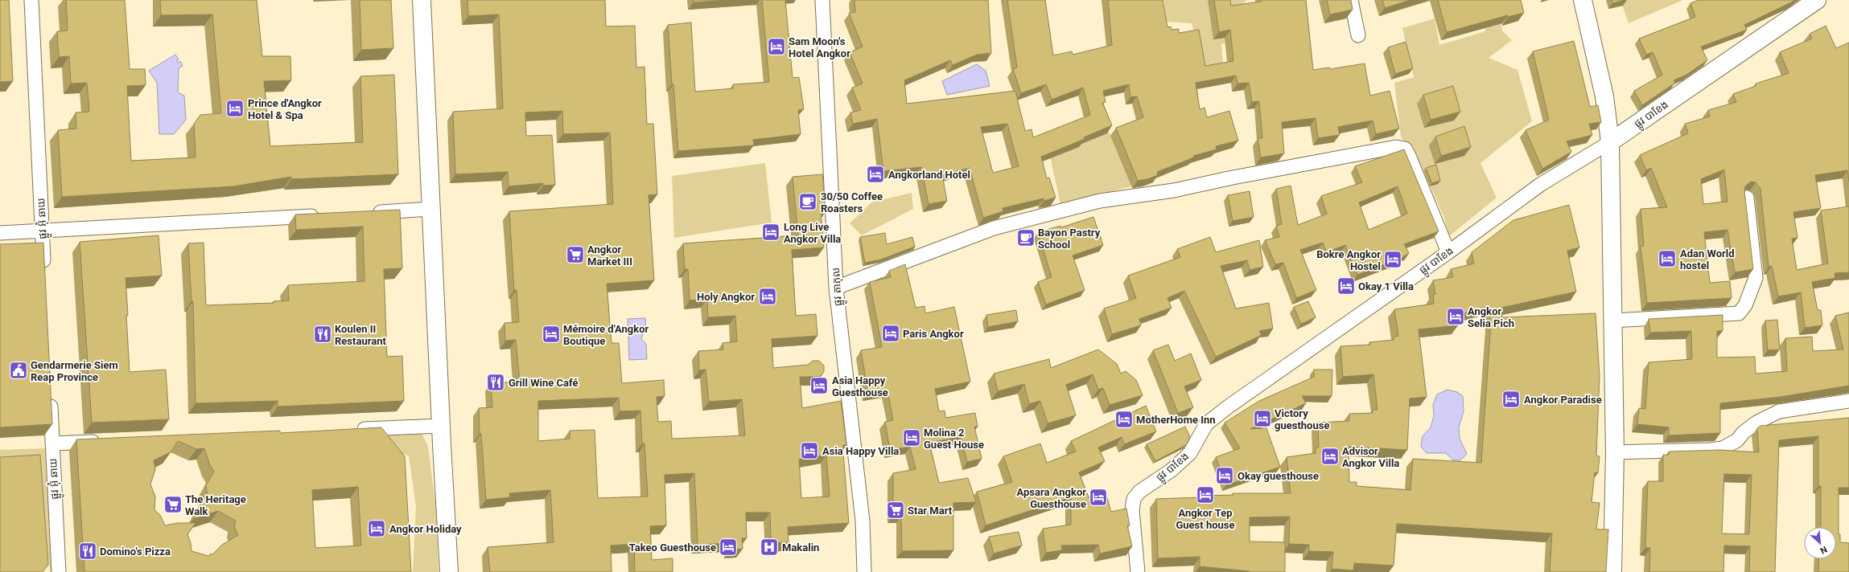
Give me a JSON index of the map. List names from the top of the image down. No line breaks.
{"streets":{"street":["ផ្លូវ បាខែង","ផ្លូវ អ៊ុំ ឆាយ","ផ្លូវ តាភុល"]},"places":{"hotel":["Sam Moon's Hotel Angkor","Prince d'Angkor Hotel & Spa","Angkorland Hotel","Long Live Angkor Villa","Adan World hostel","Bokre Angkor Hostel","Okay 1 Villa","Holy Angkor","Angkor Selia Pich","Paris Angkor","Mémoire d'Angkor Boutique","Asia Happy Guesthouse","Angkor Paradise","Victory guesthouse","MotherHome Inn","Molina 2 Guest House","Asia Happy Villa","Advisor Angkor Villa","Okay guesthouse","Angkor Tep Guest house","Apsara Angkor Guesthouse","Angkor Holiday","Takeo Guesthouse"],"cafe":["30/50 Coffee Roasters","Bayon Pastry School"],"supermarket":["Angkor Market III","The Heritage Walk","Star Mart"],"restaurant":["Koulen II Restaurant","Grill Wine Café","Domino's Pizza"],"public building":["Gendarmerie Siem Reap Province"],"hospital":["Makalin"]},"north":"bottom right"}
